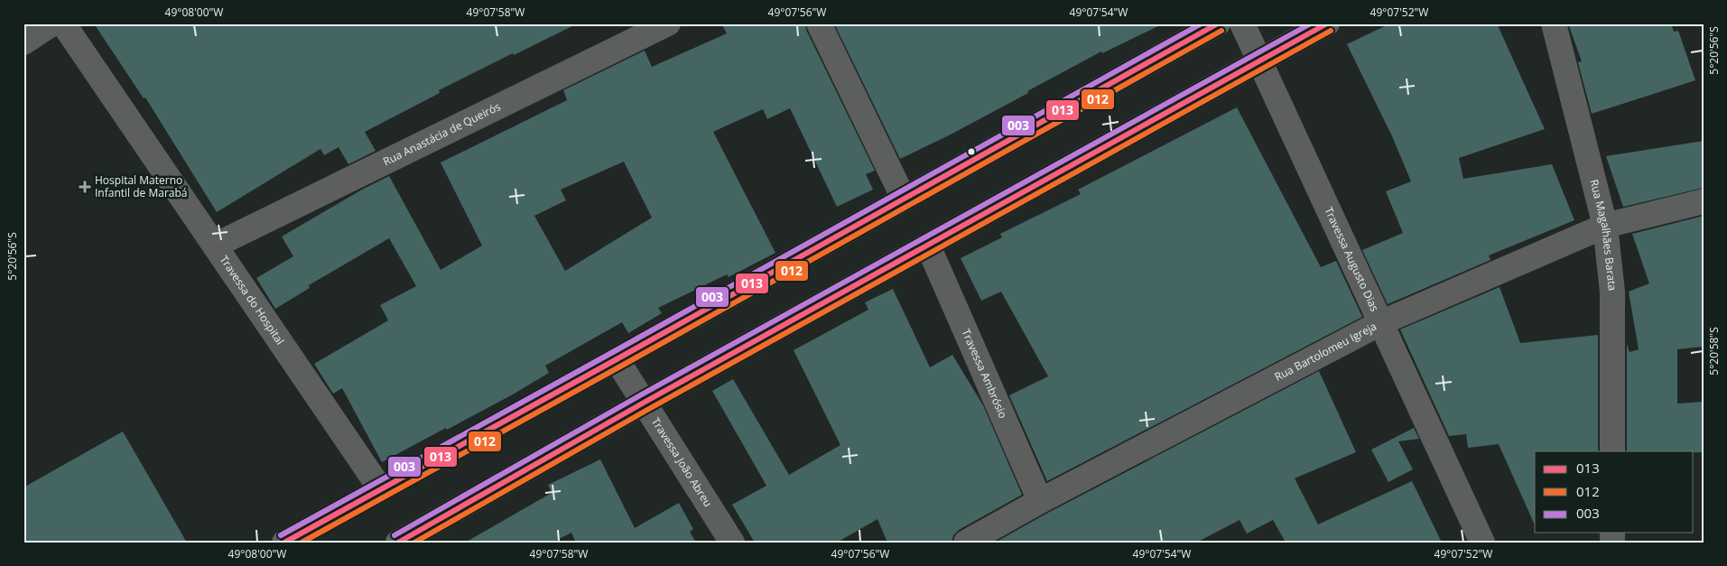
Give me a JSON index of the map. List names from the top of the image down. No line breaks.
{"streets":{"street":["Rua Anastácia de Queirós","Rua Magalhães Barata","Travessa Augusto Dias","Travessa do Hospital","Rua Bartolomeu Igreja","Travessa Ambrósio","Travessa João Abreu"]},"crossings":[["Rua Anastácia de Queirós","Travessa do Hospital"],["Rua Magalhães Barata","Rua Bartolomeu Igreja"],["Travessa Augusto Dias","Rua Bartolomeu Igreja"],["Rua Bartolomeu Igreja","Travessa Ambrósio"]],"places":{"health":["Hospital Materno Infantil de Marabá"]},"lines":["transit line 013","transit line 003","transit line 012"],"legend":["013","012","003"],"coordinates":["49°08'00\"W","49°07'58\"W","49°07'56\"W","49°07'54\"W","49°07'52\"W","5°20'56\"S","5°20'58\"S"]}
